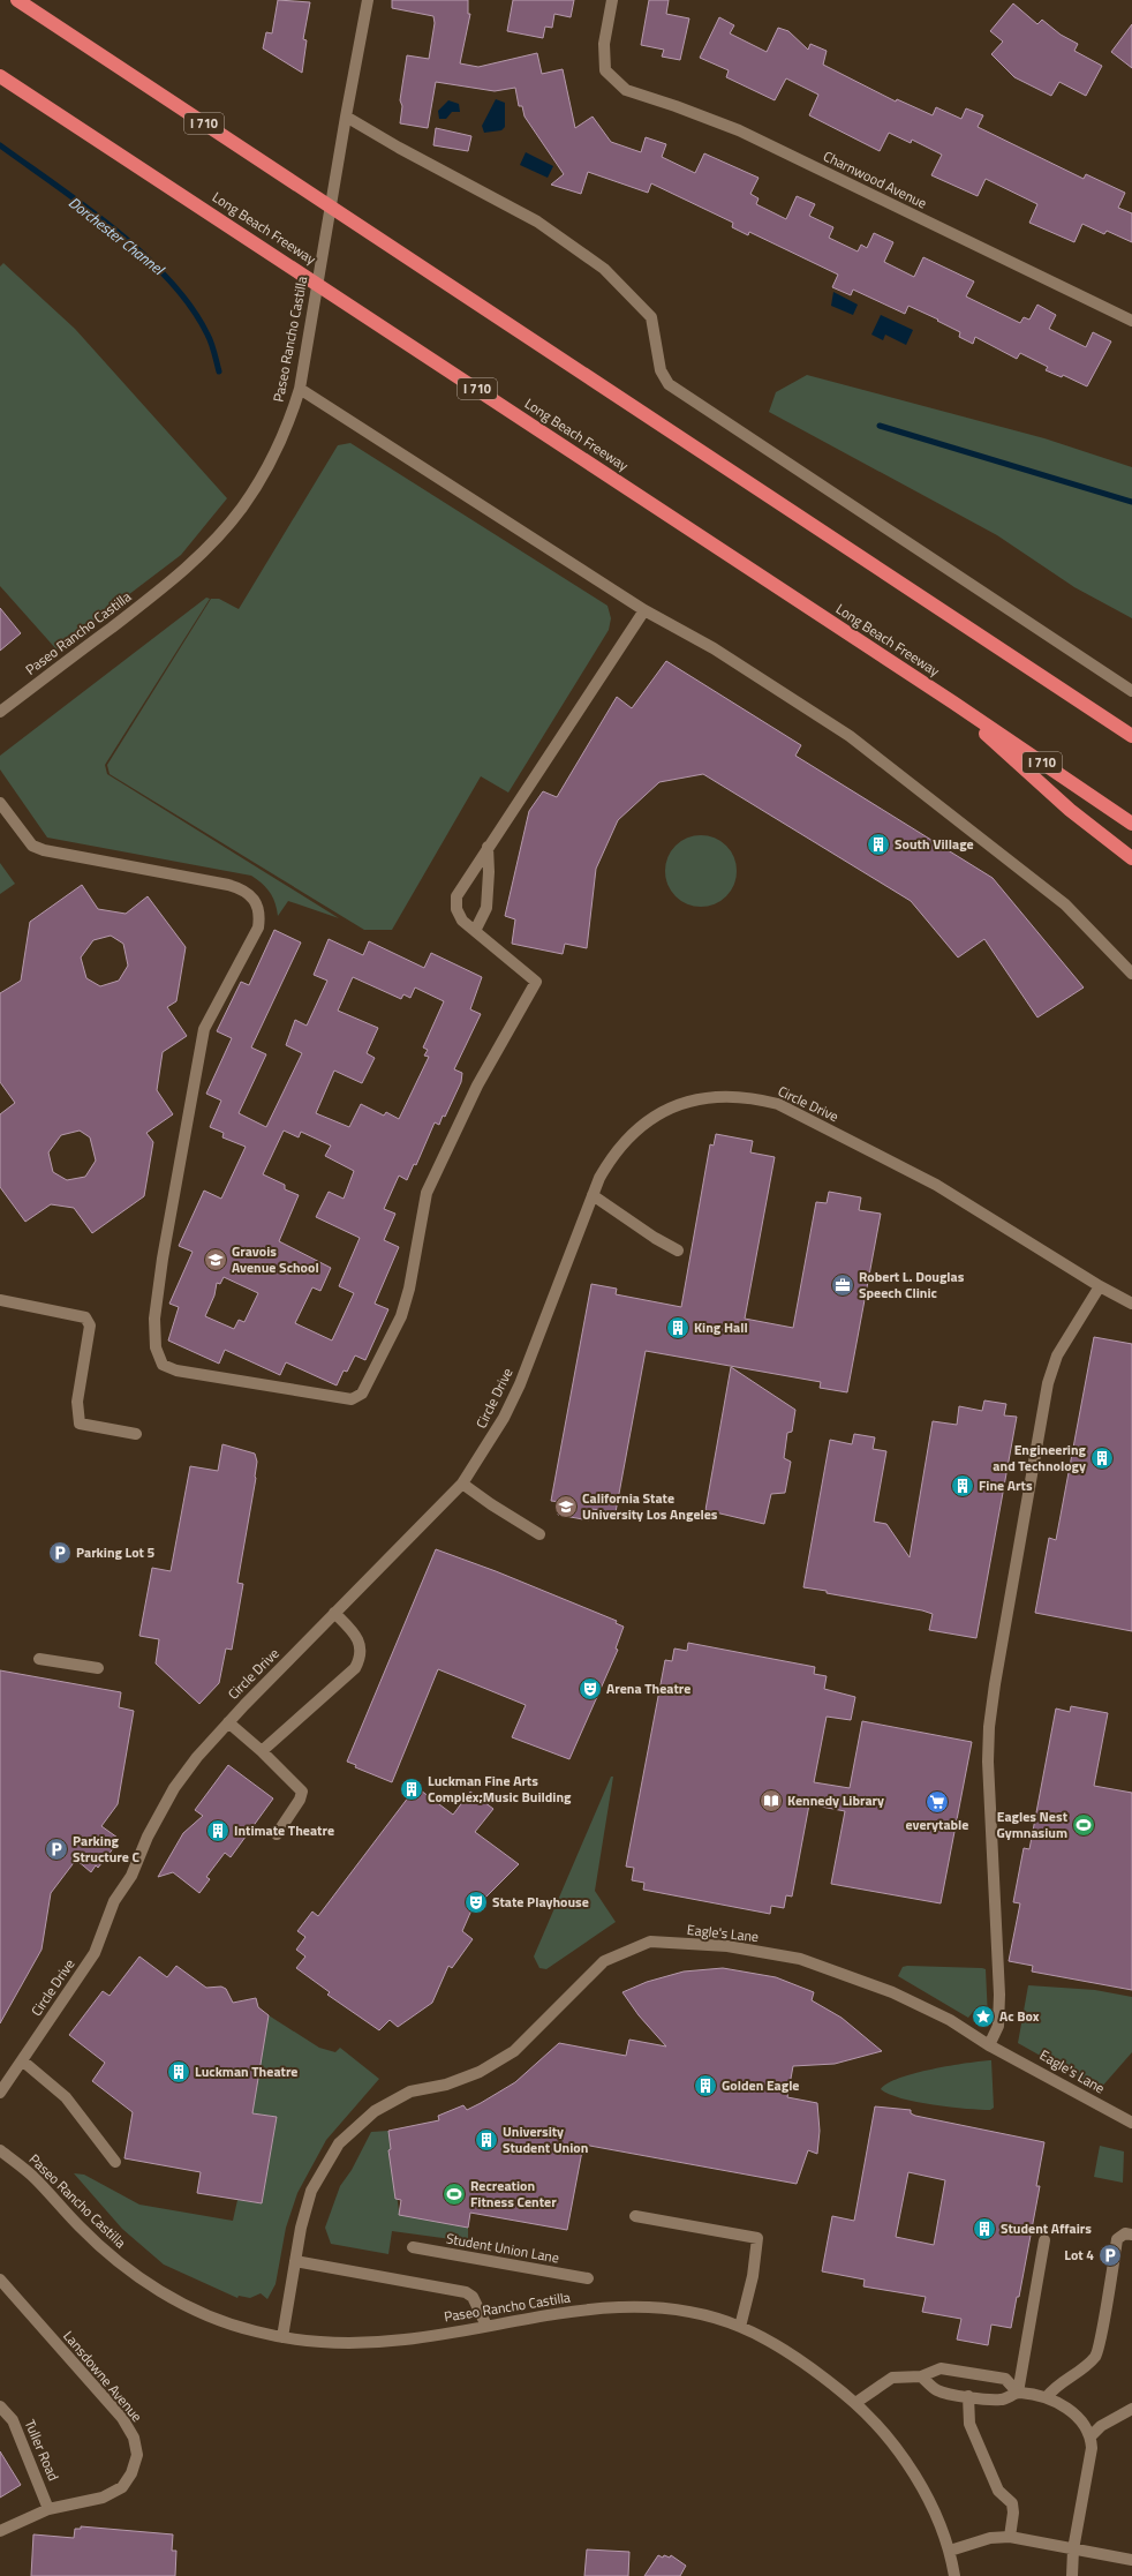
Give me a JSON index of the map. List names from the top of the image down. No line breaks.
{"streets":{"highway":["I 710","Long Beach Freeway"],"street":["Charnwood Avenue","Paseo Rancho Castilla","Circle Drive","Eagle's Lane","Student Union Lane","Lansdowne Avenue","Tuller Road"]},"crossings":[["Paseo Rancho Castilla","Eagle's Lane"],["Lansdowne Avenue","Tuller Road"]],"water":["Dorchester Channel"],"places":{"building":["South Village","King Hall","Engineering and Technology","Fine Arts","Luckman Fine Arts Complex;Music Building","Intimate Theatre","Luckman Theatre","Golden Eagle","University Student Union","Student Affairs"],"school or university":["Gravois Avenue School","California State University Los Angeles"],"office":["Robert L. Douglas Speech Clinic"],"parking":["Parking Lot 5","Parking Structure C","Lot 4"],"theatre":["Arena Theatre","State Playhouse"],"library":["Kennedy Library"],"supermarket":["everytable"],"sports":["Eagles Nest Gymnasium","Recreation Fitness Center"],"place":["Ac Box"]}}
